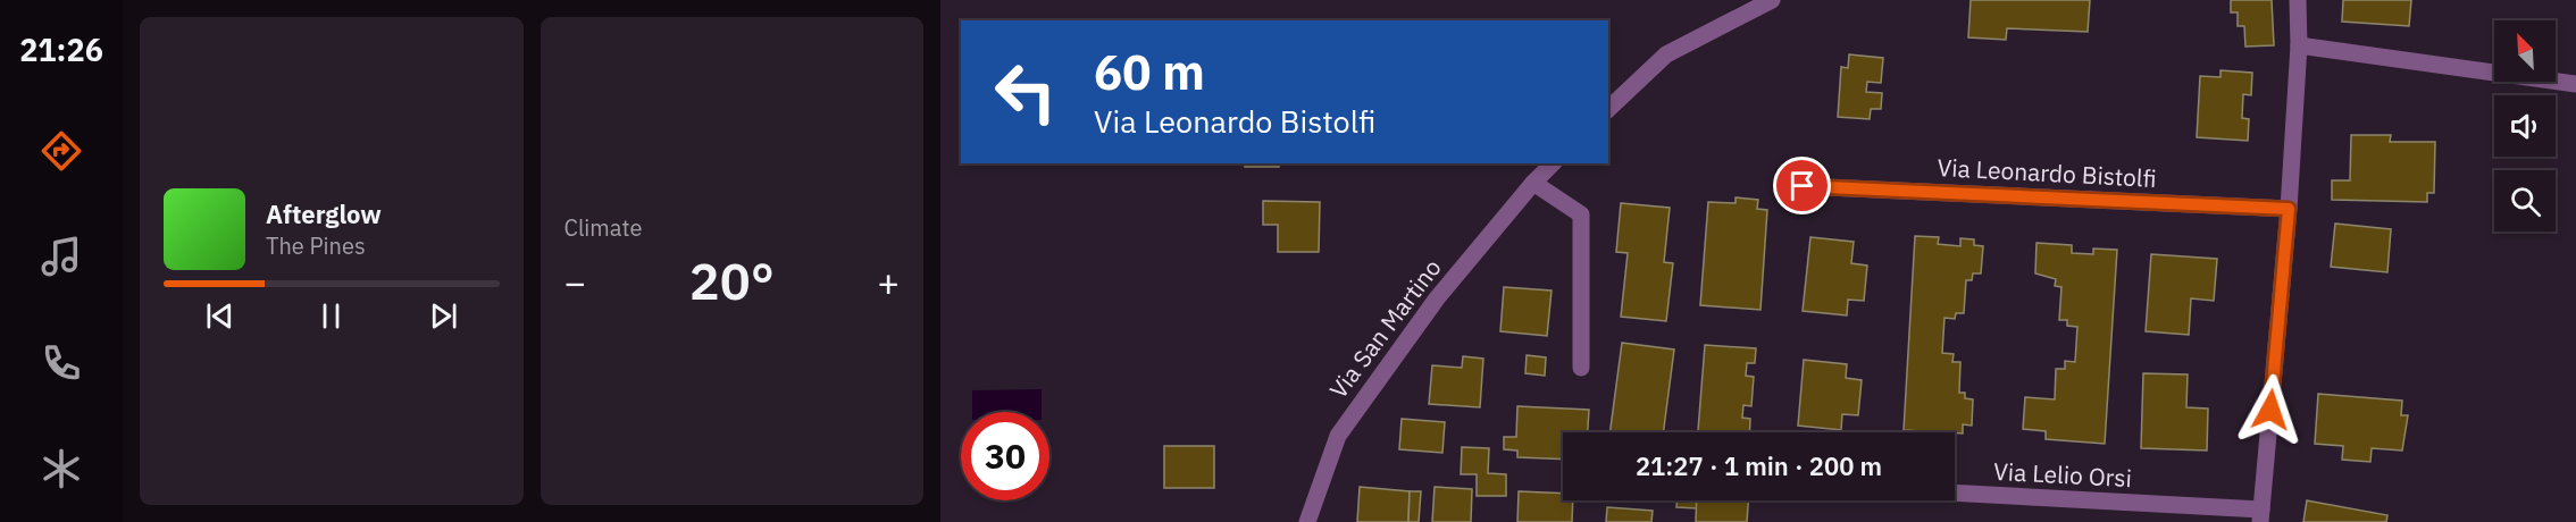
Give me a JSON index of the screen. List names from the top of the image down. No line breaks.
{"streets":{"street":["Via Leonardo Bistolfi","Via San Martino","Via Lelio Orsi"]},"north":"top left","page":{"tabs":"21:26","tile":"Climate","turn":["60 m","Via Leonardo Bistolfi"],"song":["Afterglow","The Pines"],"heat":["−","20°","+"],"limit":"30","trip":"21:27 · 1 min · 200 m"}}
